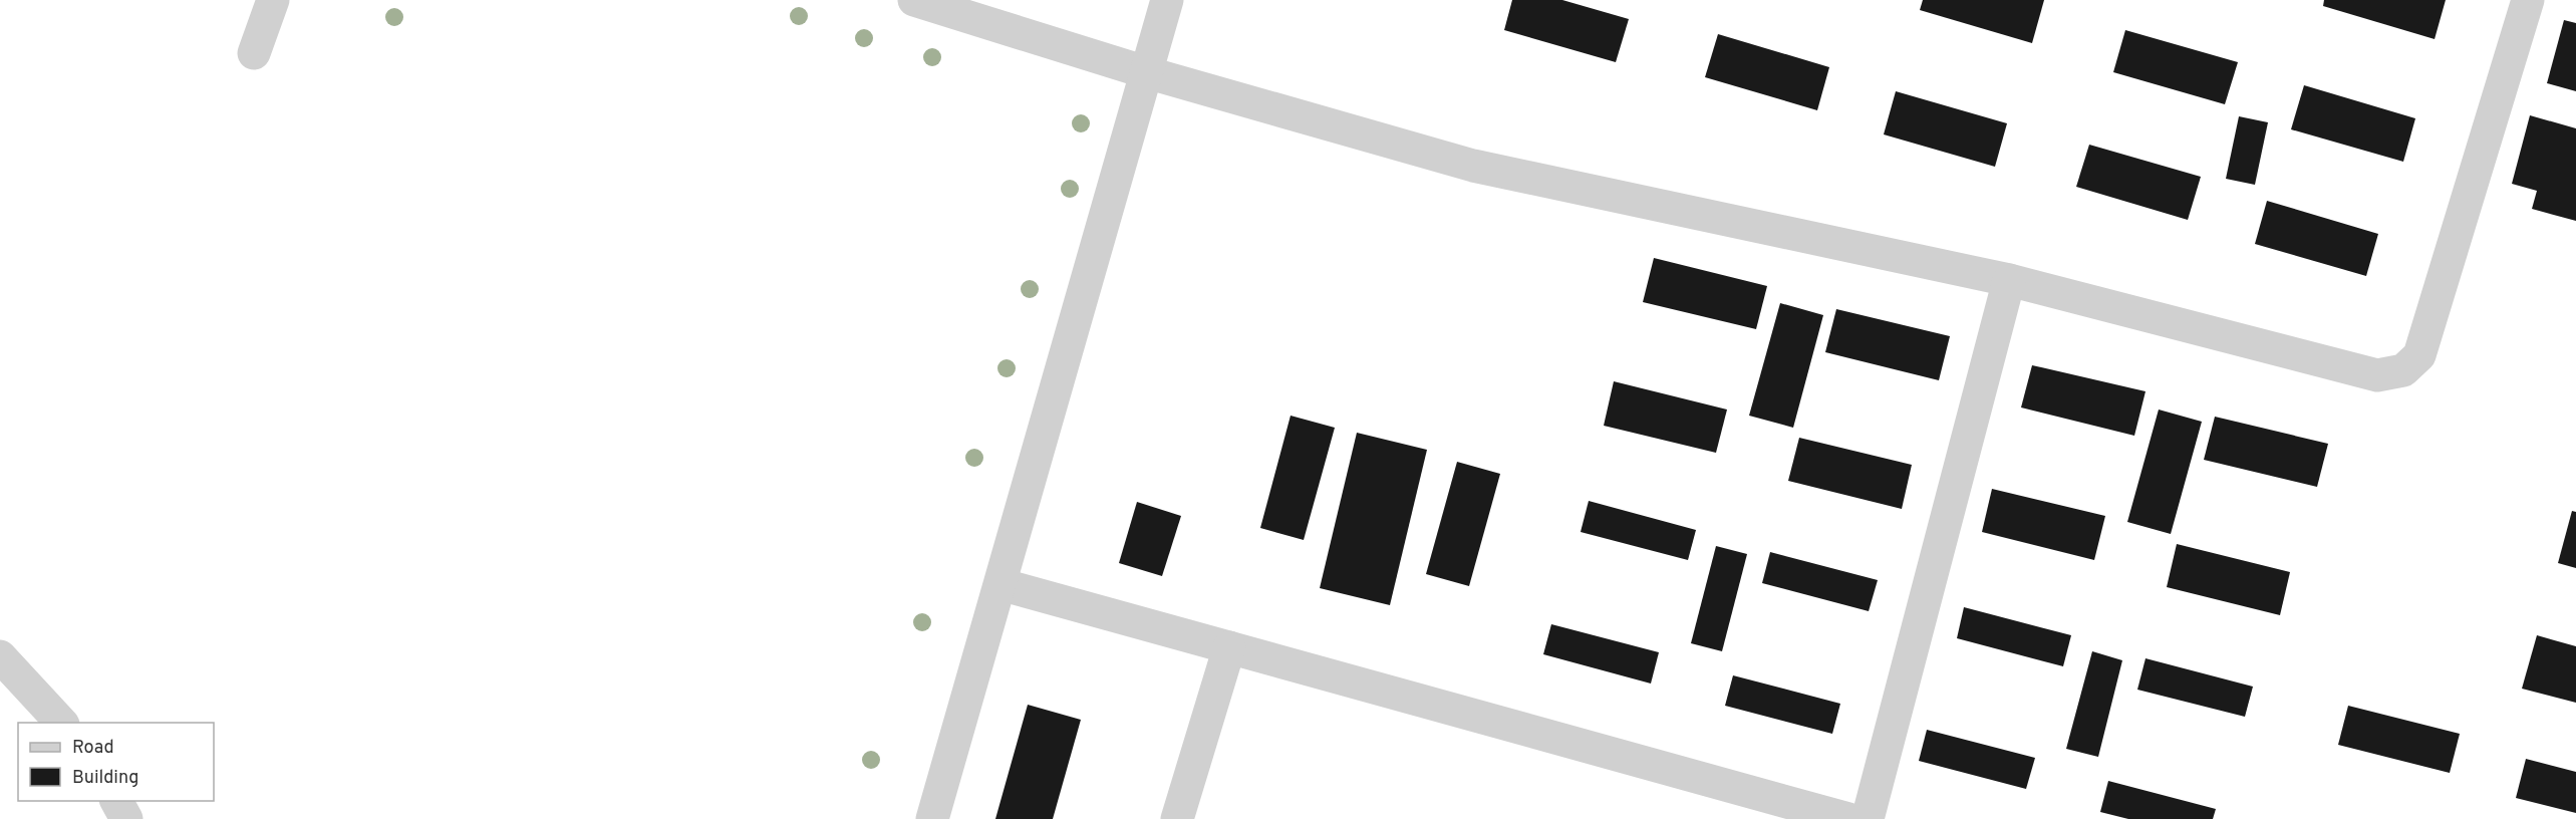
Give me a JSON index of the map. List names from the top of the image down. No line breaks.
{"legend":["Road","Building"]}
